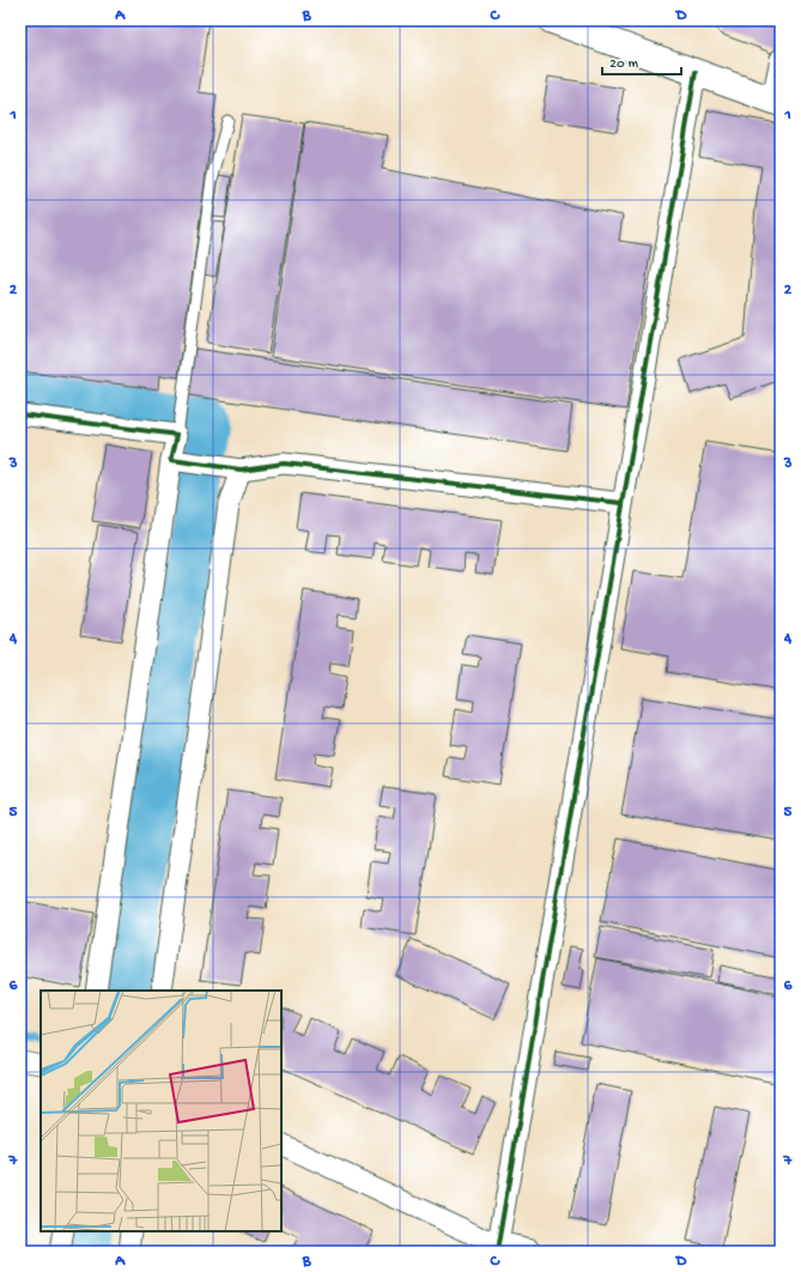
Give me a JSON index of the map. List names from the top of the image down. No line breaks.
{"scale_bar":"20 m","grid":{"columns":["A","B","C","D"],"rows":["1","2","3","4","5","6","7"]}}
